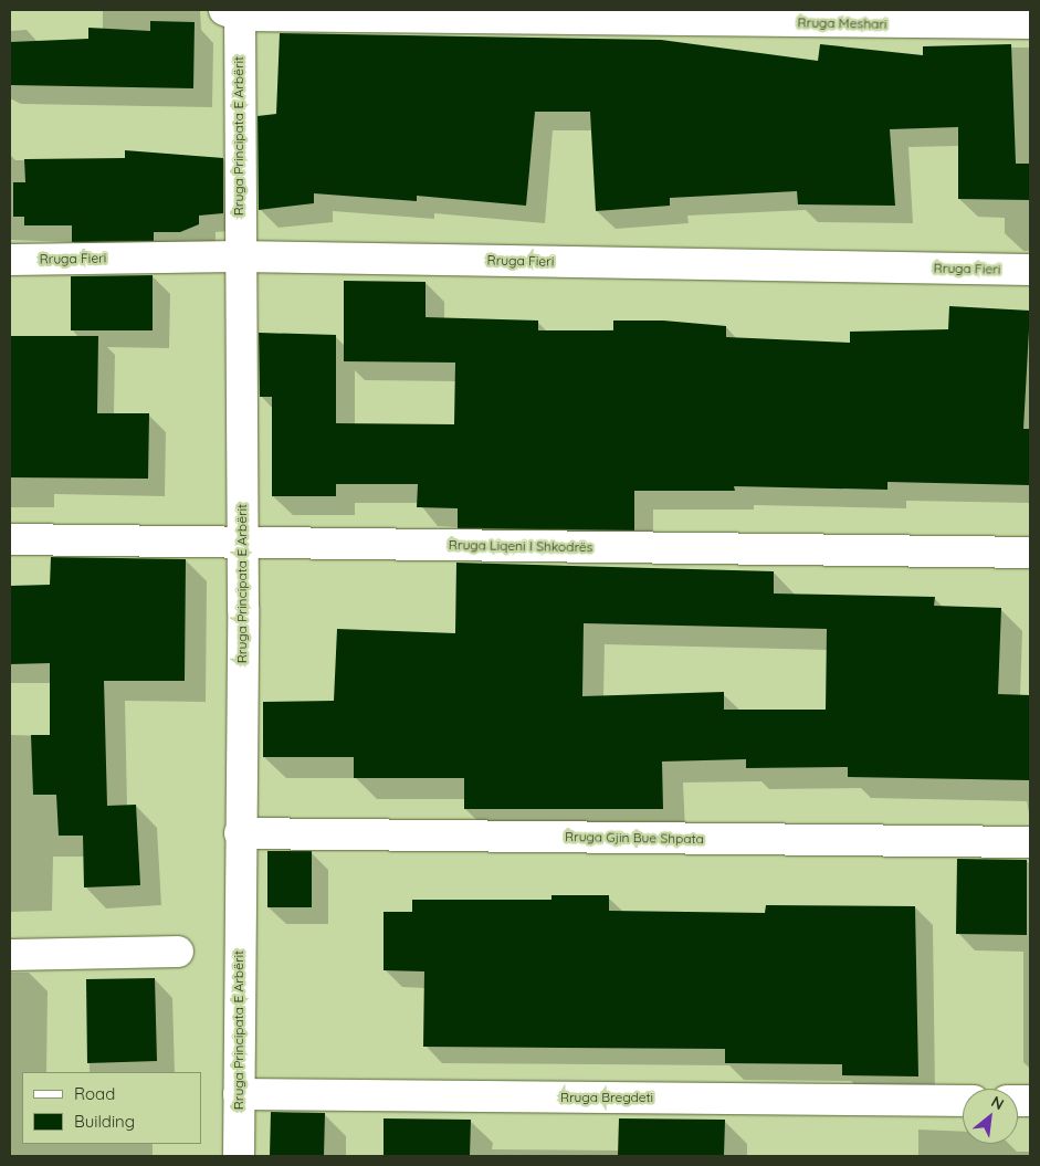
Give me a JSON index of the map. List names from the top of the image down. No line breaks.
{"streets":{"street":["Rruga Meshari","Rruga Principata E Arbërit","Rruga Fieri","Rruga Liqeni I Shkodrës","Rruga Gjin Bue Shpata","Rruga Bregdeti"]},"crossings":[["Rruga Meshari","Rruga Principata E Arbërit"],["Rruga Principata E Arbërit","Rruga Fieri"],["Rruga Principata E Arbërit","Rruga Liqeni I Shkodrës"],["Rruga Principata E Arbërit","Rruga Gjin Bue Shpata"],["Rruga Principata E Arbërit","Rruga Bregdeti"]],"legend":["Road","Building"],"north":"top right"}
